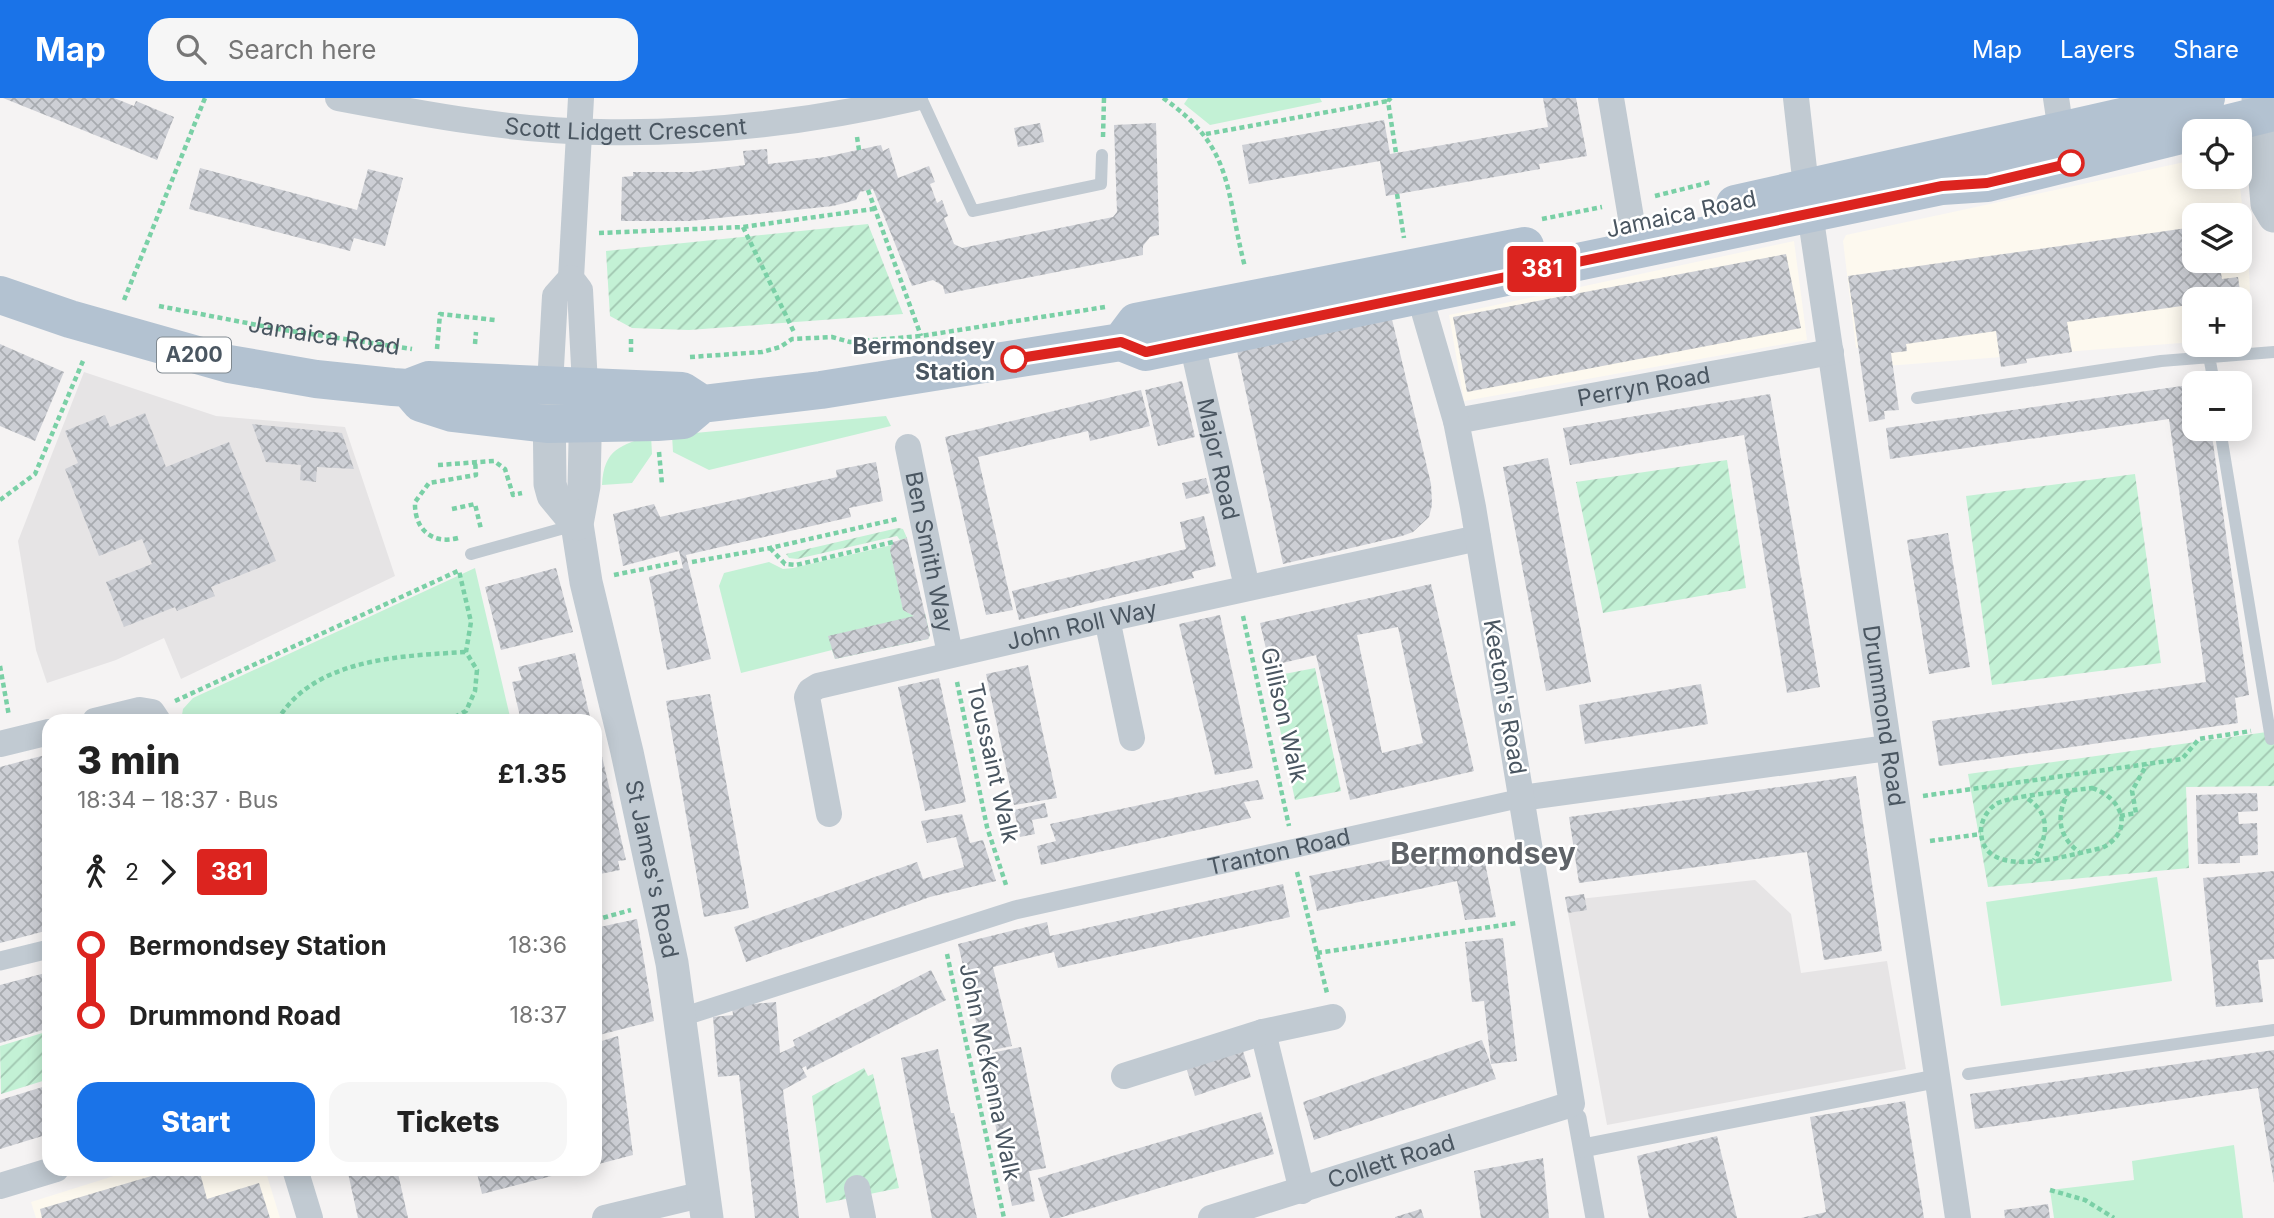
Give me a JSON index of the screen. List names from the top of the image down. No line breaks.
{"streets":{"main road":["Jamaica Road","A200"],"street":["Scott Lidgett Crescent","Perryn Road","Major Road","Ben Smith Way","John Roll Way","Keeton's Road","Drummond Road","Tranton Road","St James's Road","Collett Road"],"path":["Gillison Walk","Toussaint Walk","John McKenna Walk"]},"crossings":[["Jamaica Road","Major Road"],["Jamaica Road","Keeton's Road"],["Jamaica Road","Drummond Road"],["Jamaica Road","St James's Road"],["Perryn Road","Keeton's Road"],["Perryn Road","Drummond Road"],["Major Road","John Roll Way"],["Major Road","Gillison Walk"],["Ben Smith Way","John Roll Way"],["Ben Smith Way","Toussaint Walk"],["John Roll Way","Keeton's Road"],["John Roll Way","Gillison Walk"],["John Roll Way","Toussaint Walk"],["Keeton's Road","Tranton Road"],["Keeton's Road","Collett Road"],["Gillison Walk","Tranton Road"],["Drummond Road","Tranton Road"],["Tranton Road","St James's Road"],["Tranton Road","John McKenna Walk"]],"districts":["Bermondsey"],"places":["Bermondsey Station"],"lines":["bus line 381"],"page":{"header":"Map","search":"Search here","nav":["Map","Layers","Share"],"on_map":"381","map_buttons":["+","−"],"heading":["3 min","18:34 – 18:37 · Bus","£1.35"],"legs":["2","381"],"list":[{"name":"Bermondsey Station","value":"18:36"},{"name":"Drummond Road","value":"18:37"}],"buttons":["Start","Tickets"]}}
